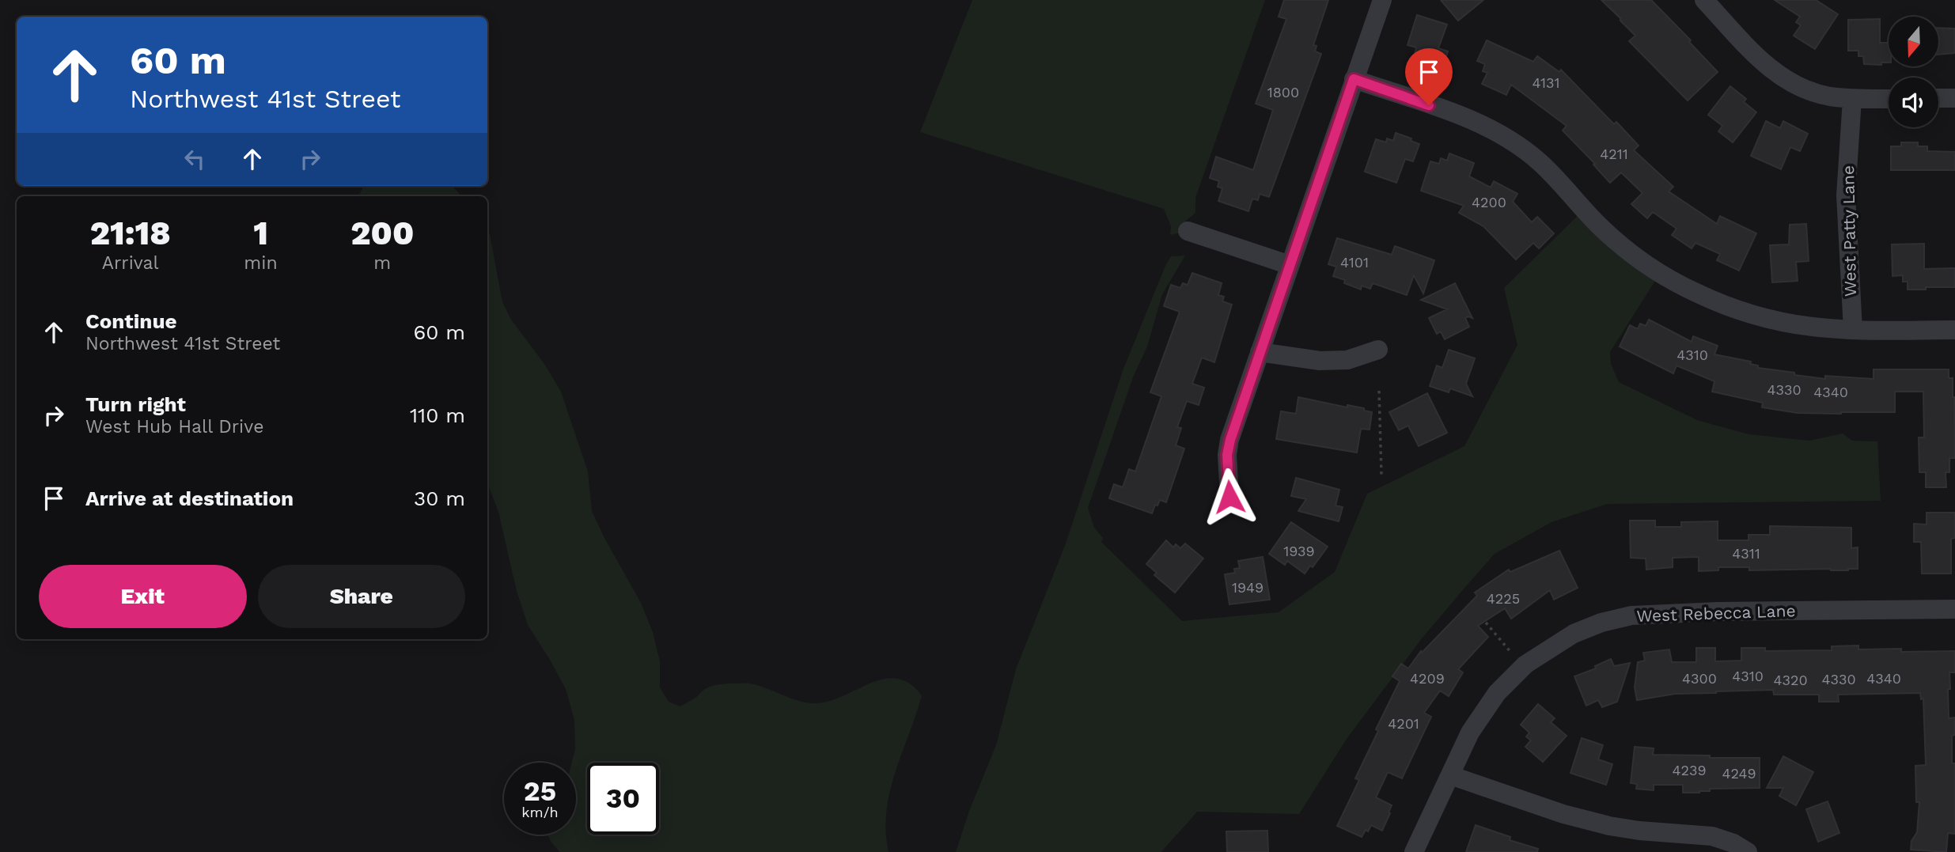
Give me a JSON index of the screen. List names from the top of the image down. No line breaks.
{"streets":{"street":["West Patty Lane","West Rebecca Lane"]},"house_numbers":["4131","1800","4211","4200","4101","4310","4330","4340","1939","4311","1949","4225","4310","4209","4300","4340","4330","4320","4201","4239","4249"],"north":"bottom","page":{"turn":["60 m","Northwest 41st Street"],"eta":["21:18","Arrival","1","min","200","m"],"list":[{"name":"Continue","note":"Northwest 41st Street","value":"60 m"},{"name":"Turn right","note":"West Hub Hall Drive","value":"110 m"},{"name":"Arrive at destination","value":"30 m"}],"buttons":["Exit","Share"],"speed":"25 km/h","limit":"30"}}
